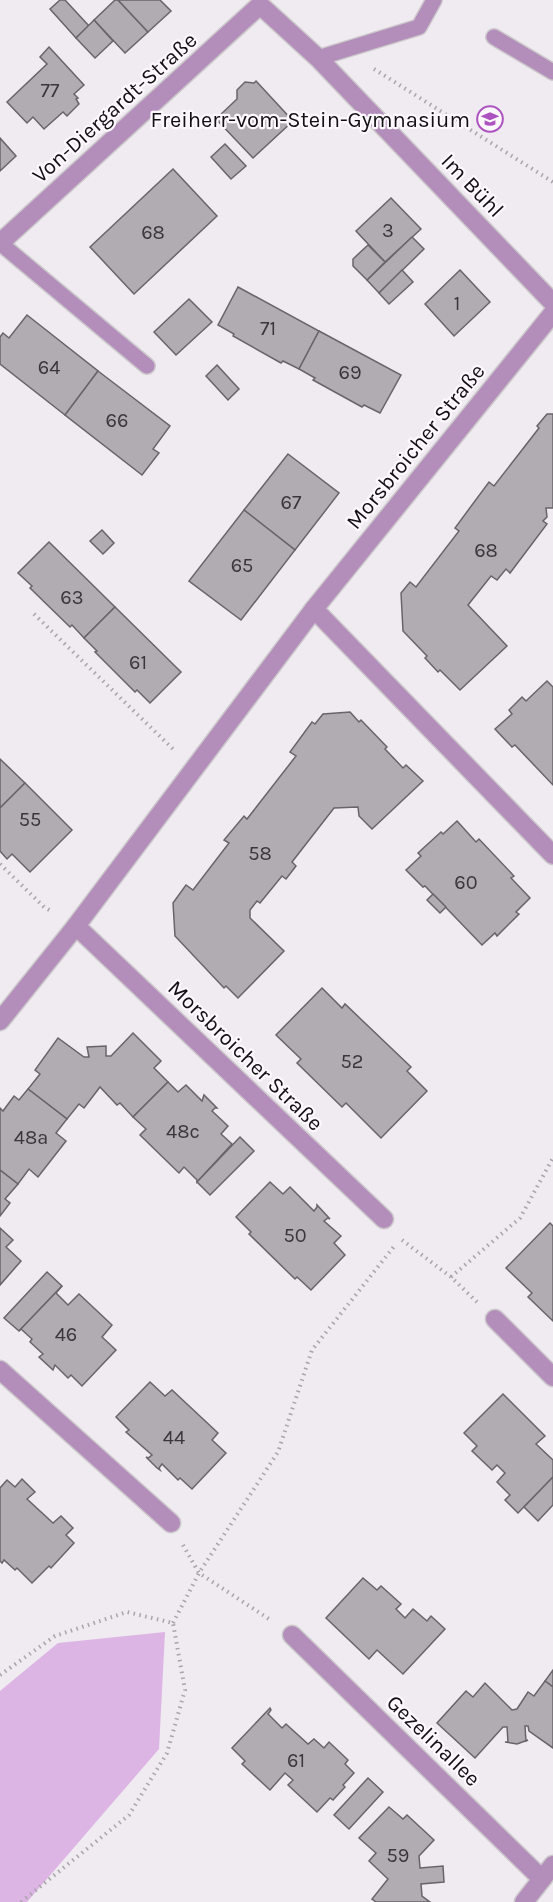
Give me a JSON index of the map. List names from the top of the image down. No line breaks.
{"streets":{"street":["Von-Diergardt-Straße","Im Bühl","Morsbroicher Straße","Gezelinallee"]},"crossings":[["Von-Diergardt-Straße","Im Bühl"]],"places":{"school or university":["Freiherr-vom-Stein-Gymnasium"]},"house_numbers":["77","3","68","1","71","64","69","66","67","68","65","63","61","55","58","60","52","48c","48a","50","46","44","61","59"]}
